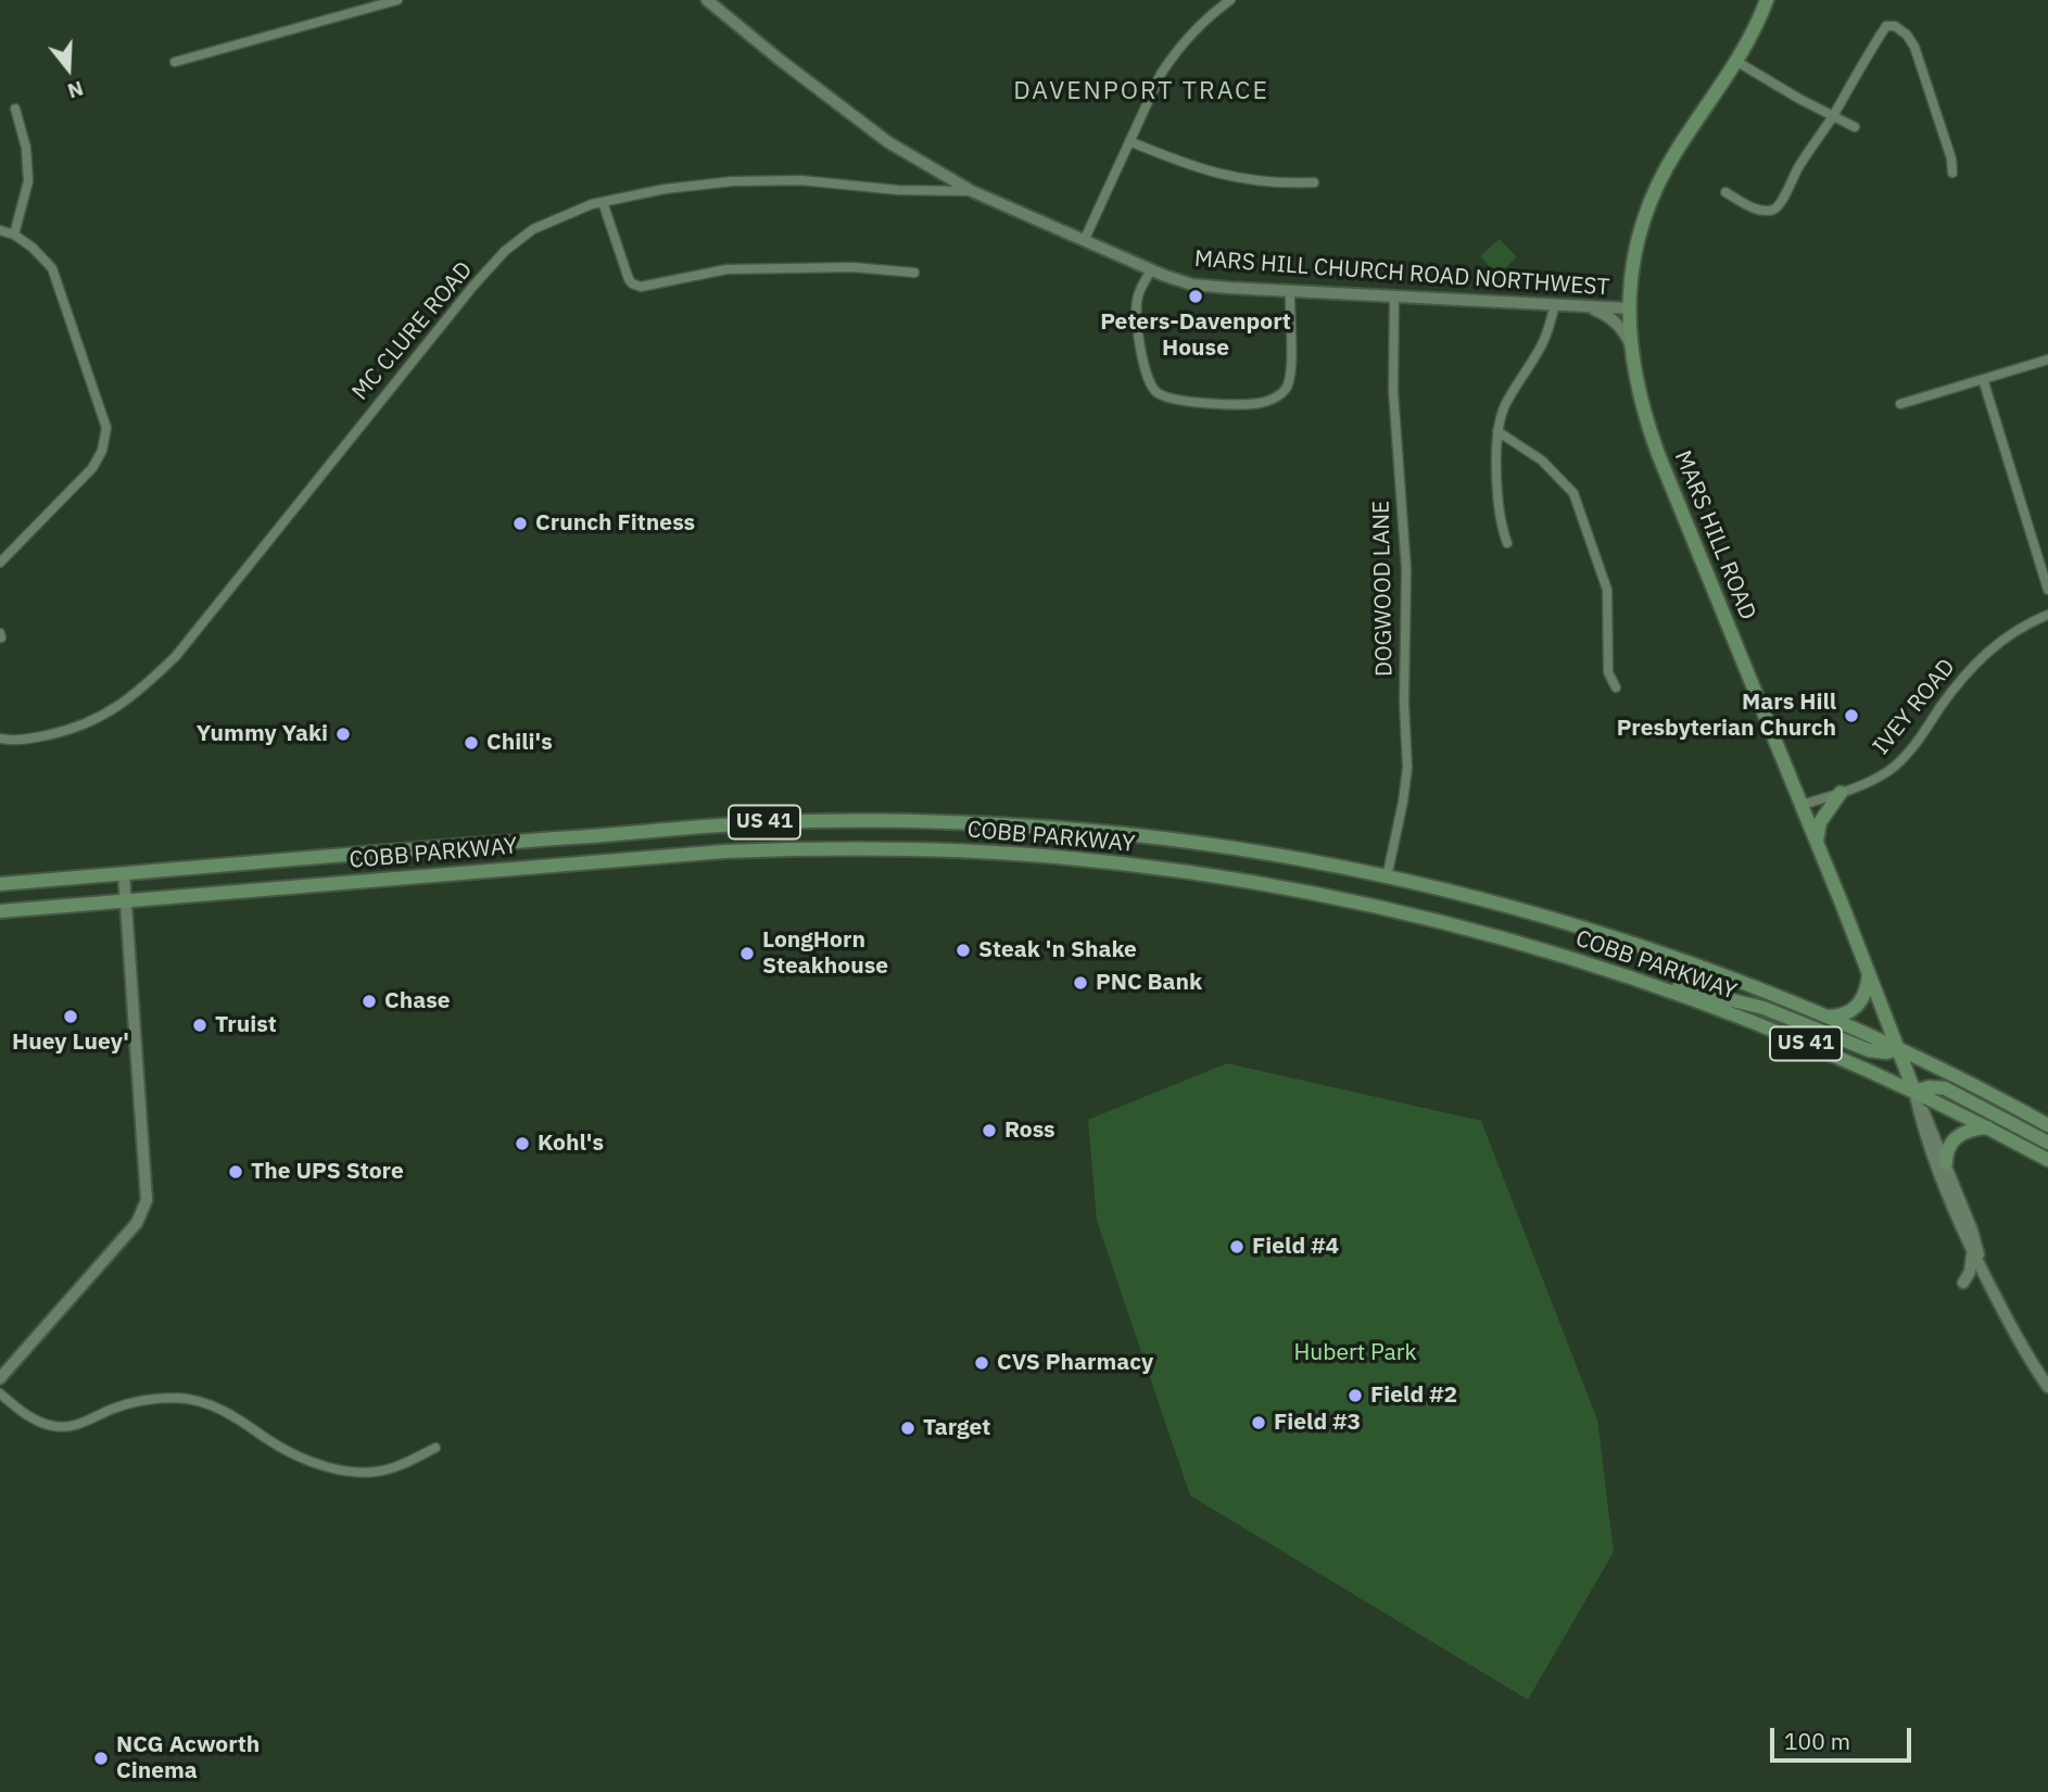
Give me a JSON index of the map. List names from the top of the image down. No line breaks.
{"streets":{"main road":["MARS HILL ROAD","US 41","COBB PARKWAY"],"street":["MARS HILL CHURCH ROAD NORTHWEST","MC CLURE ROAD","DOGWOOD LANE","IVEY ROAD"]},"crossings":[["MARS HILL CHURCH ROAD NORTHWEST","MC CLURE ROAD"],["MARS HILL CHURCH ROAD NORTHWEST","MARS HILL ROAD"],["MARS HILL CHURCH ROAD NORTHWEST","DOGWOOD LANE"],["MARS HILL ROAD","IVEY ROAD"],["MARS HILL ROAD","COBB PARKWAY"],["DOGWOOD LANE","COBB PARKWAY"]],"districts":["DAVENPORT TRACE"],"parks":["Hubert Park"],"places":["Peters-Davenport House","Crunch Fitness","Mars Hill Presbyterian Church","Yummy Yaki","Chili's","Steak 'n Shake","LongHorn Steakhouse","PNC Bank","Chase","Huey Luey'","Truist","Ross","Kohl's","The UPS Store","Field #4","CVS Pharmacy","Field #2","Field #3","Target","NCG Acworth Cinema"],"scale_bar":"100 m","north":"bottom"}
